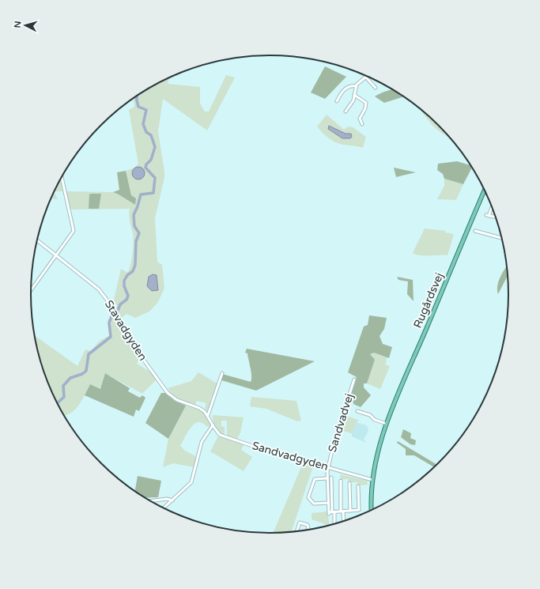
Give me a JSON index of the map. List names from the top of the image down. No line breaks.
{"streets":{"main road":["Rugårdsvej"],"street":["Stavadgyden","Sandvadvej","Sandvadgyden"]},"crossings":[["Rugårdsvej","Sandvadgyden"],["Sandvadvej","Sandvadgyden"]],"north":"left"}
